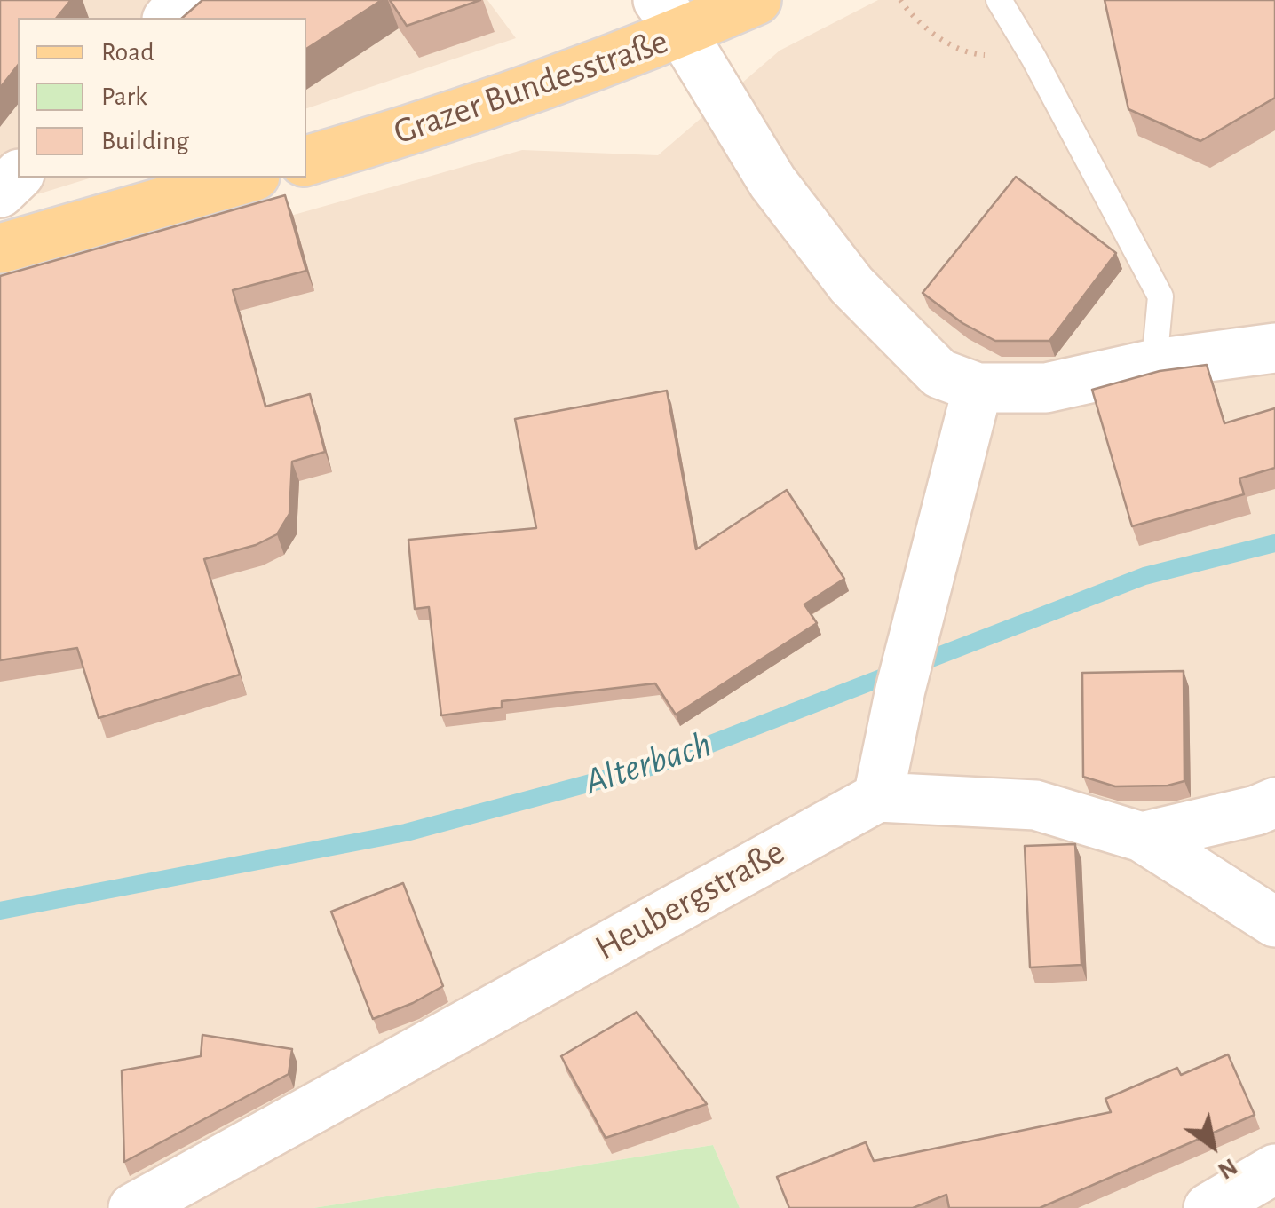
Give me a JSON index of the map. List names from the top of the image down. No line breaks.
{"streets":{"main road":["Grazer Bundesstraße"],"street":["Heubergstraße"]},"water":["Alterbach"],"legend":["Road","Park","Building"],"north":"bottom right"}
